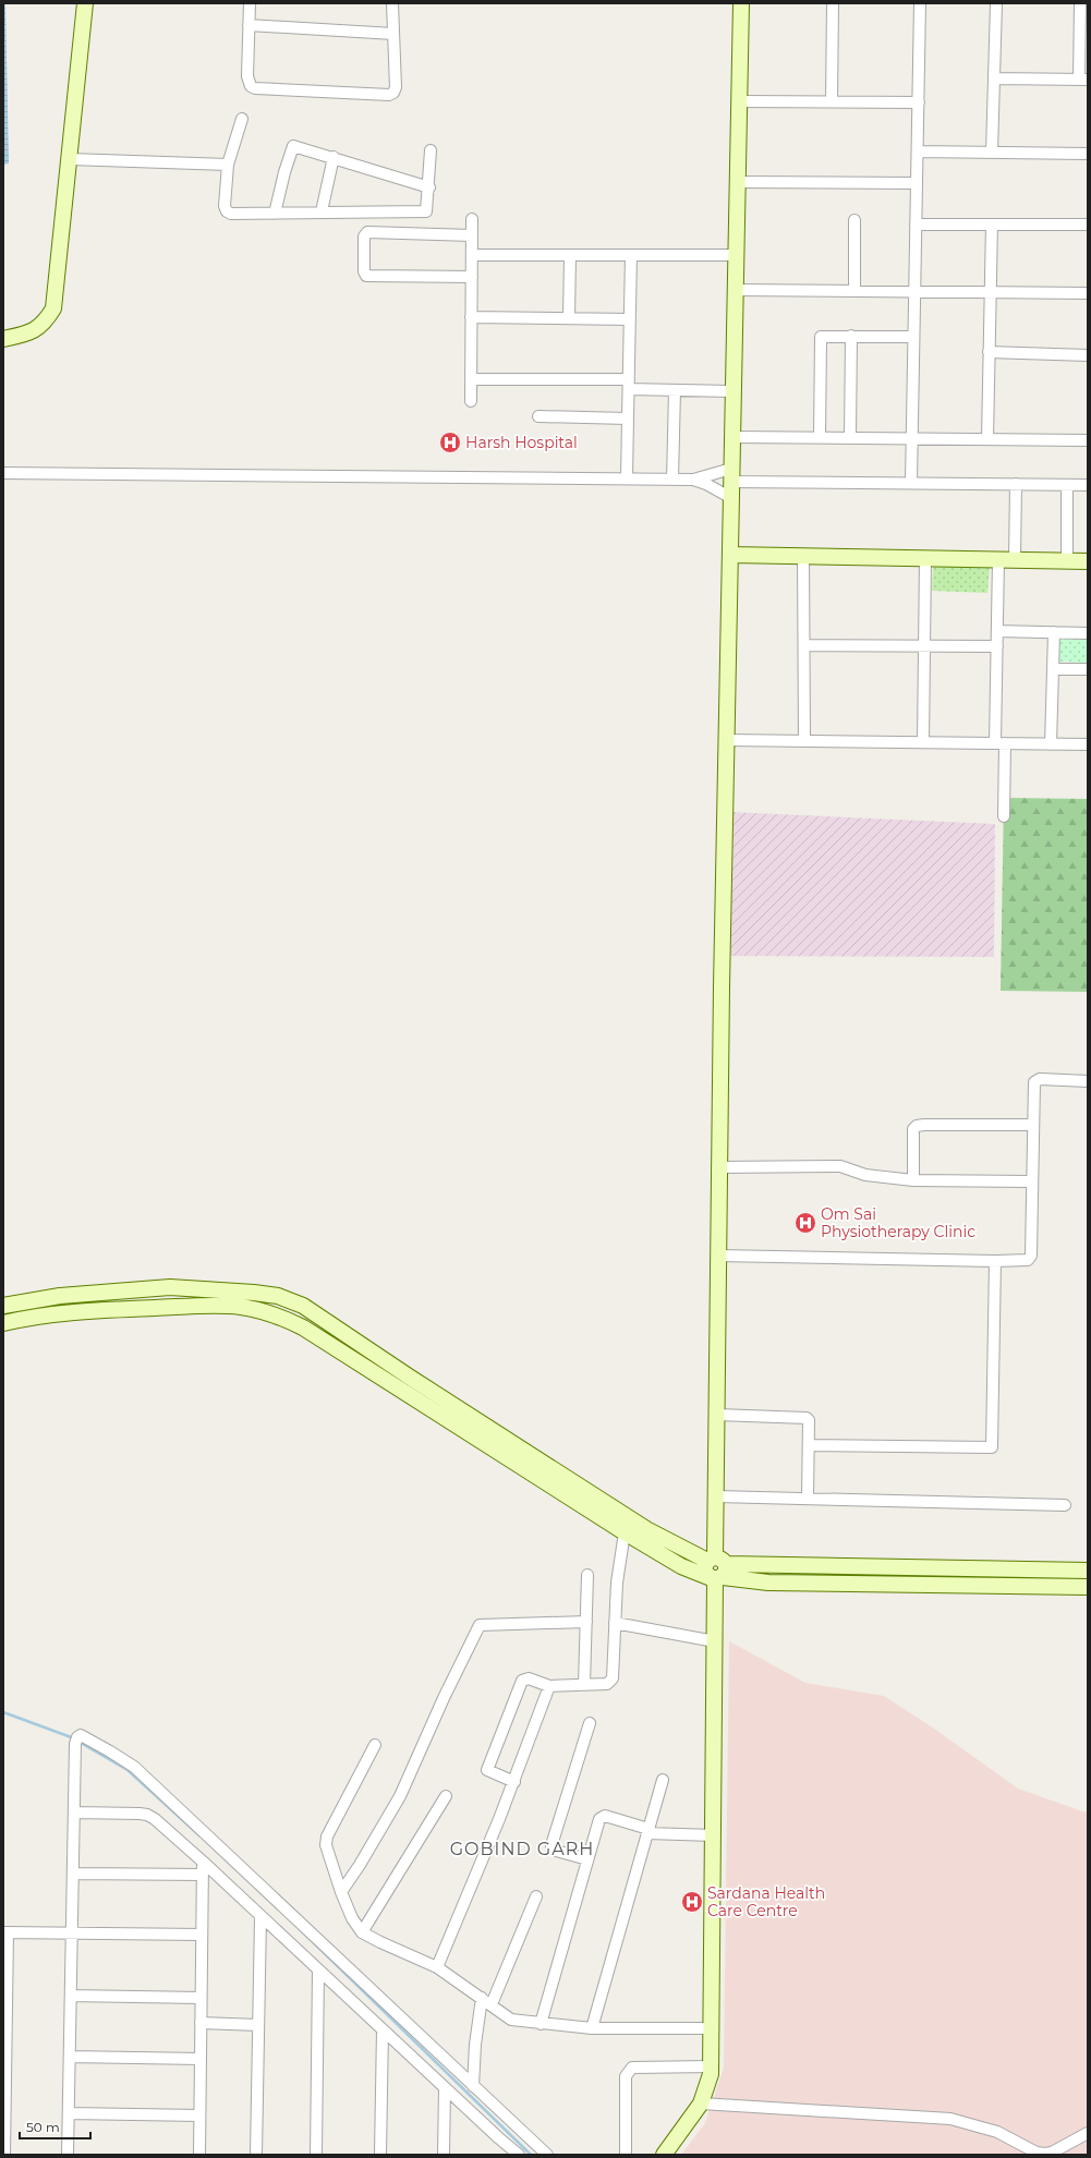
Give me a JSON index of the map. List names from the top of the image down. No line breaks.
{"districts":["GOBIND GARH"],"places":{"hospital":["Harsh Hospital","Om Sai Physiotherapy Clinic","Sardana Health Care Centre"]},"scale_bar":"50 m"}
